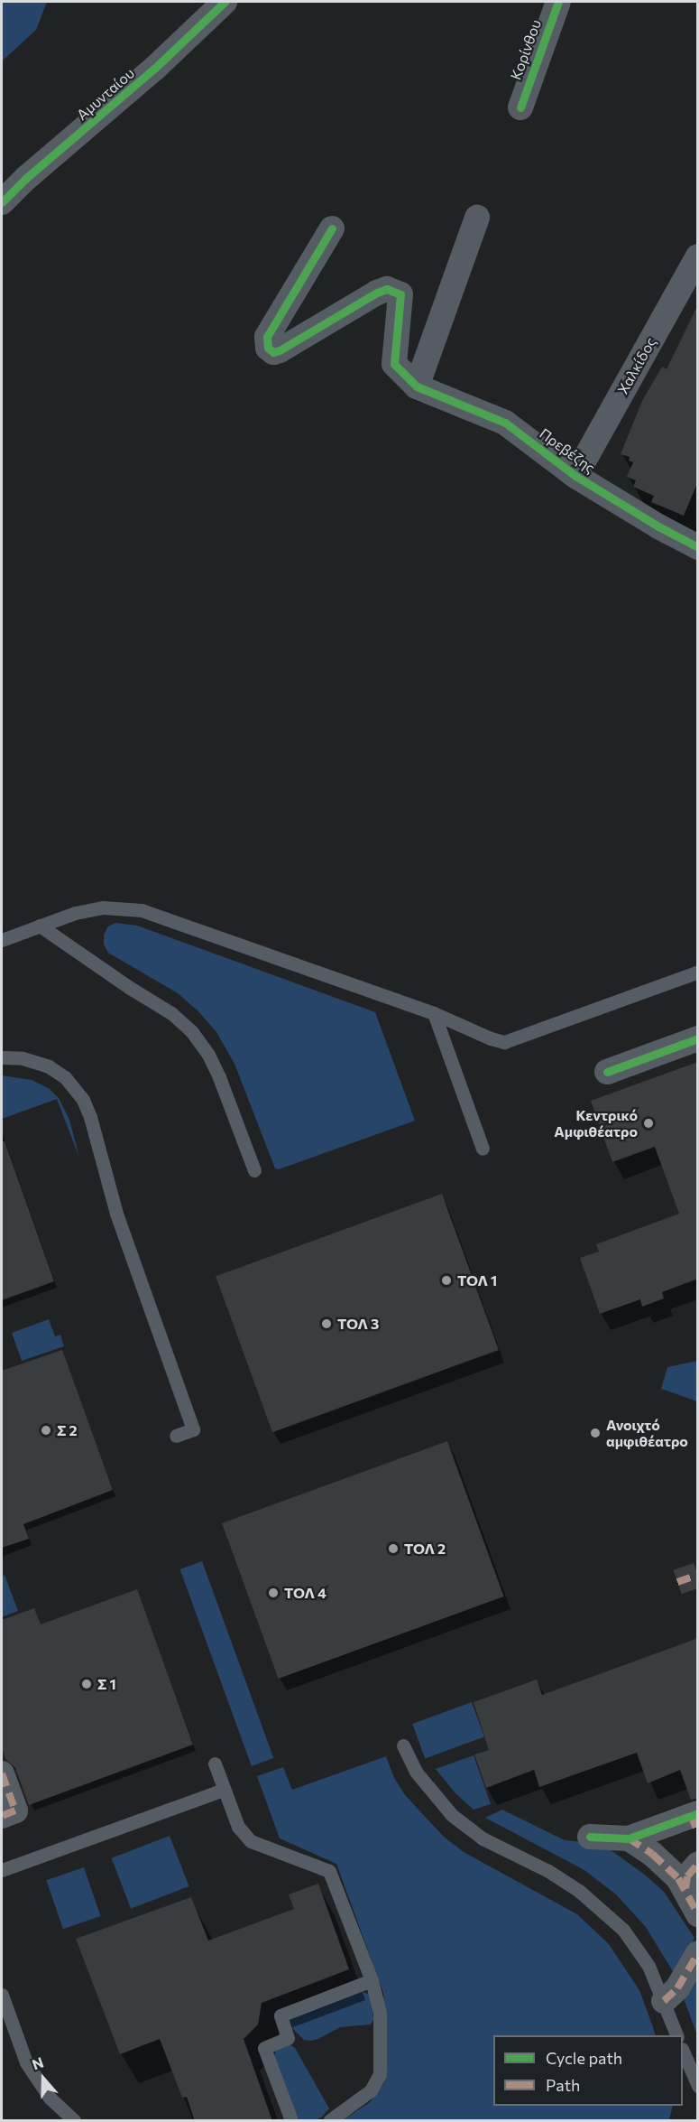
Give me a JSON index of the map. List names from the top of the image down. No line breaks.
{"streets":{"street":["Κορίνθου","Αμυνταίου","Χαλκίδος","Πρεβέζης"]},"crossings":[["Χαλκίδος","Πρεβέζης"]],"places":["Κεντρικό Αμφιθέατρο","ΤΟΛ 1","ΤΟΛ 3","Σ 2","Ανοιχτό αμφιθέατρο","ΤΟΛ 2","ΤΟΛ 4","Σ 1"],"legend":["Cycle path","Path"],"north":"top"}
